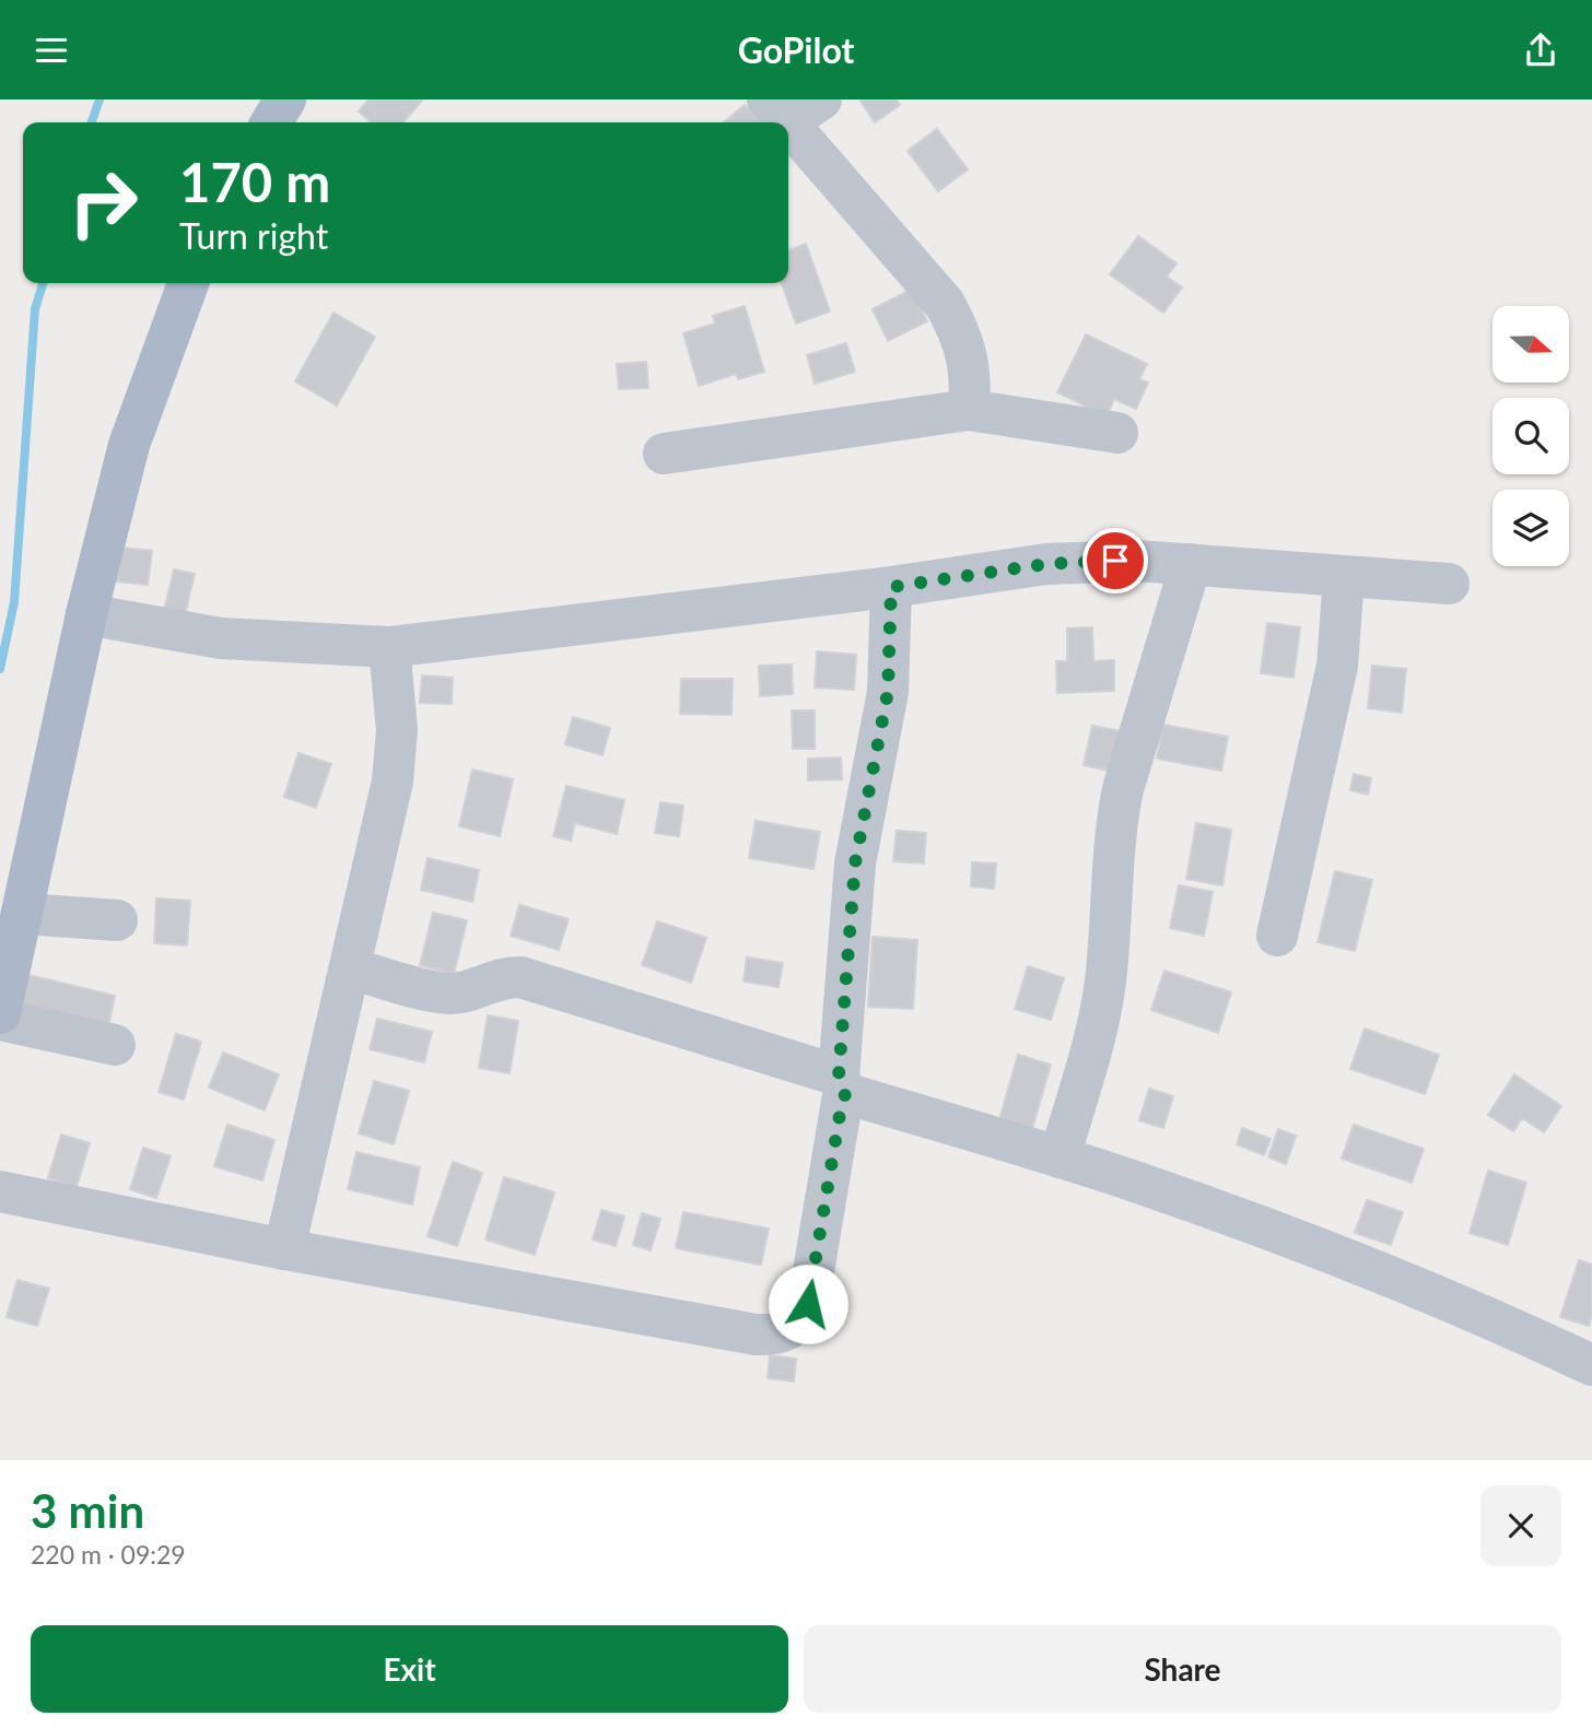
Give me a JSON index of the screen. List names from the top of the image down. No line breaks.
{"north":"right","page":{"header":"GoPilot","turn":["170 m","Turn right"],"heading":["3 min","220 m · 09:29"],"buttons":["Exit","Share"]}}
